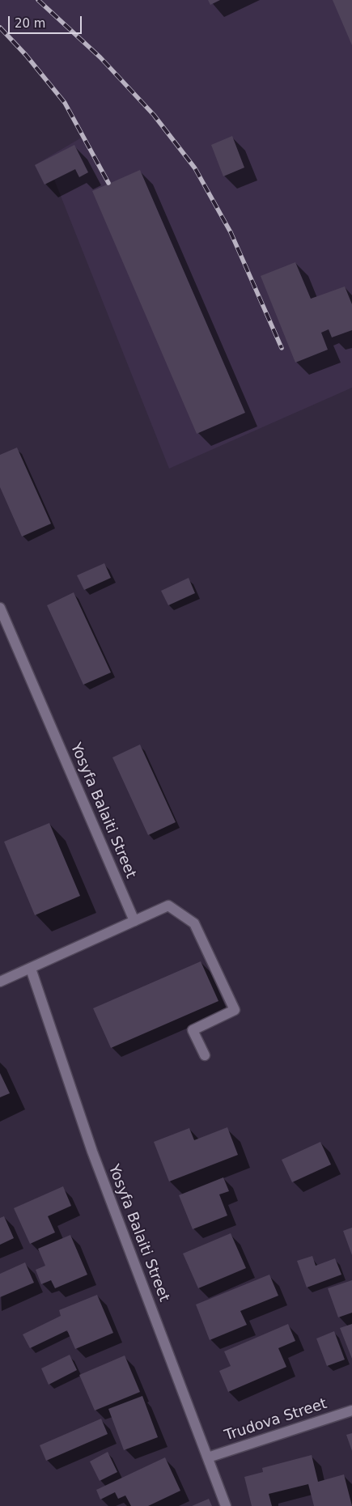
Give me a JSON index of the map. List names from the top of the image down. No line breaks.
{"streets":{"street":["Yosyfa Balaiti Street","Trudova Street"]},"crossings":[["Yosyfa Balaiti Street","Trudova Street"]],"scale_bar":"20 m"}
